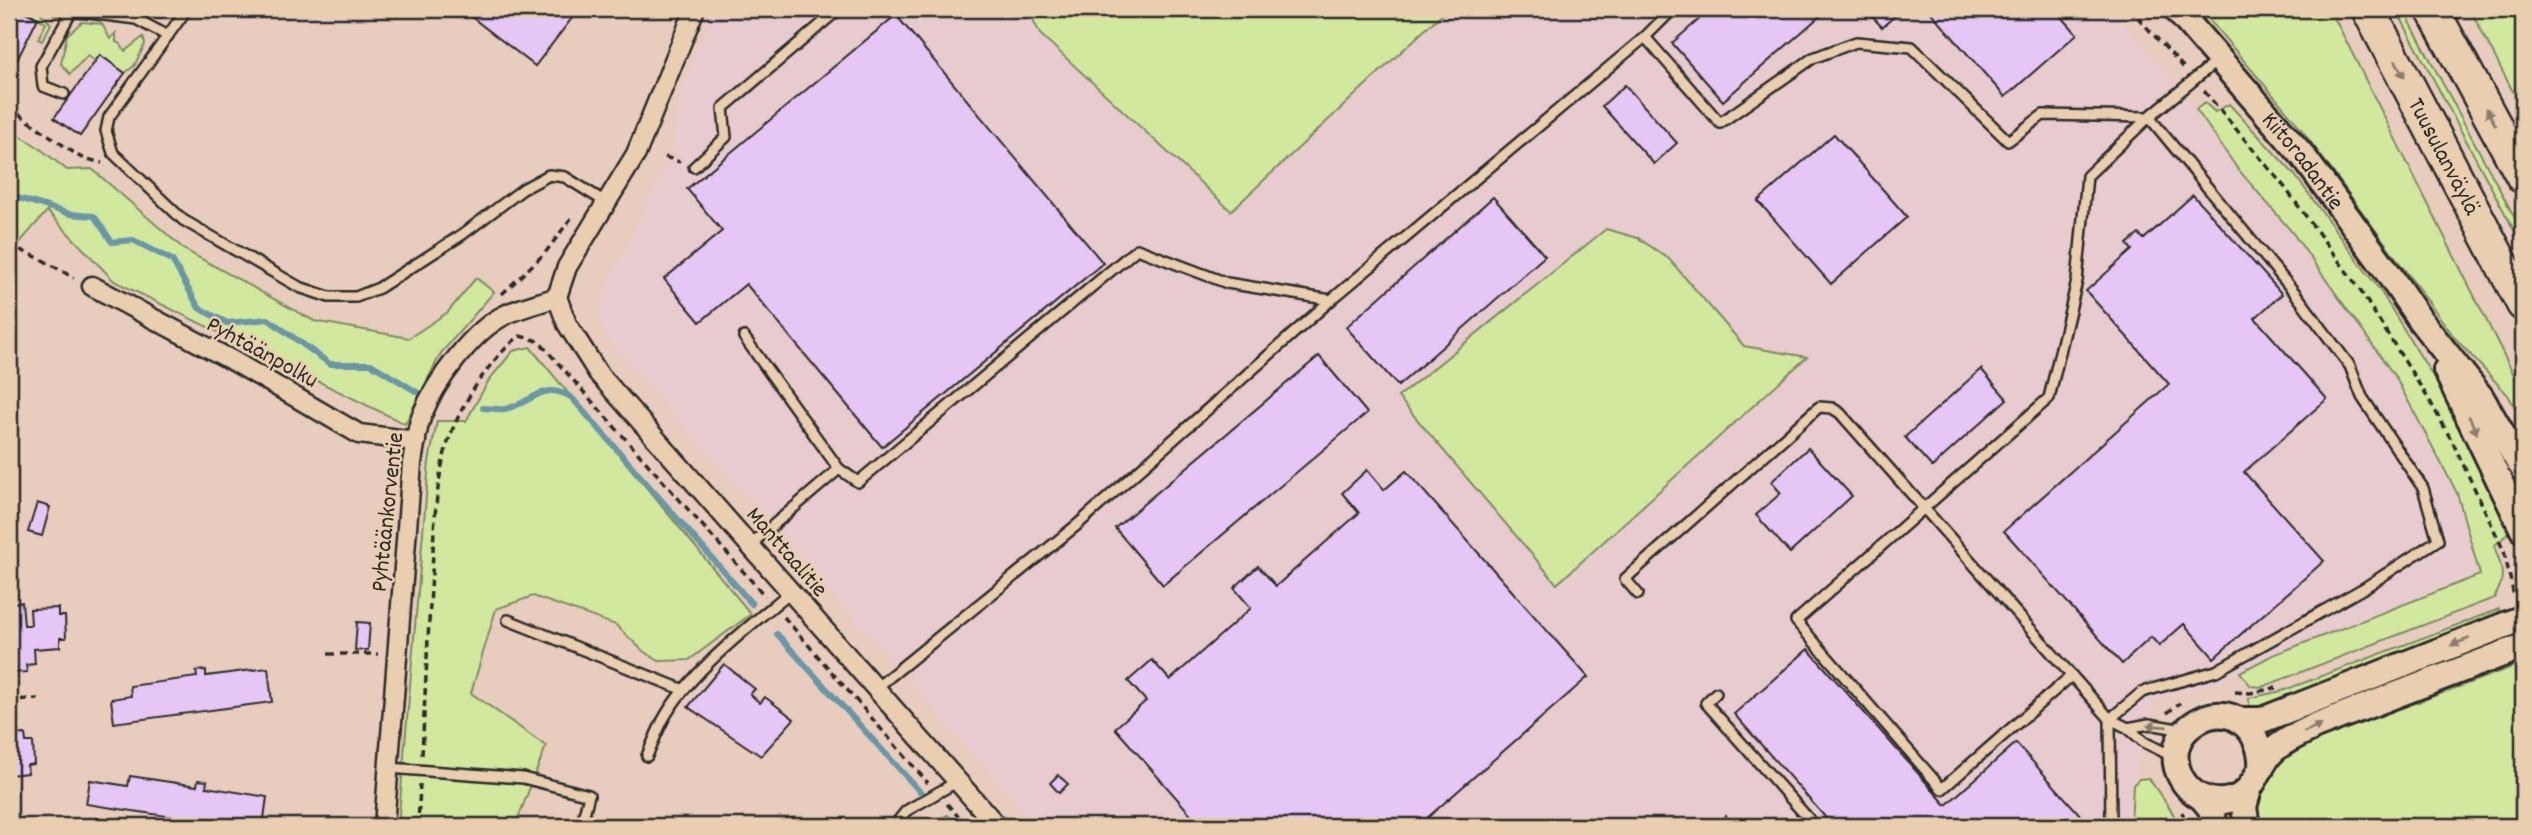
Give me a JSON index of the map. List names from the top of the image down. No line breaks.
{"streets":{"highway":["Tuusulanväylä"],"main road":["Kiitoradantie"],"street":["Pyhtäänpolku","Pyhtäänkorventie","Manttaalitie"]},"crossings":[["Pyhtäänpolku","Pyhtäänkorventie"],["Pyhtäänkorventie","Manttaalitie"]]}
